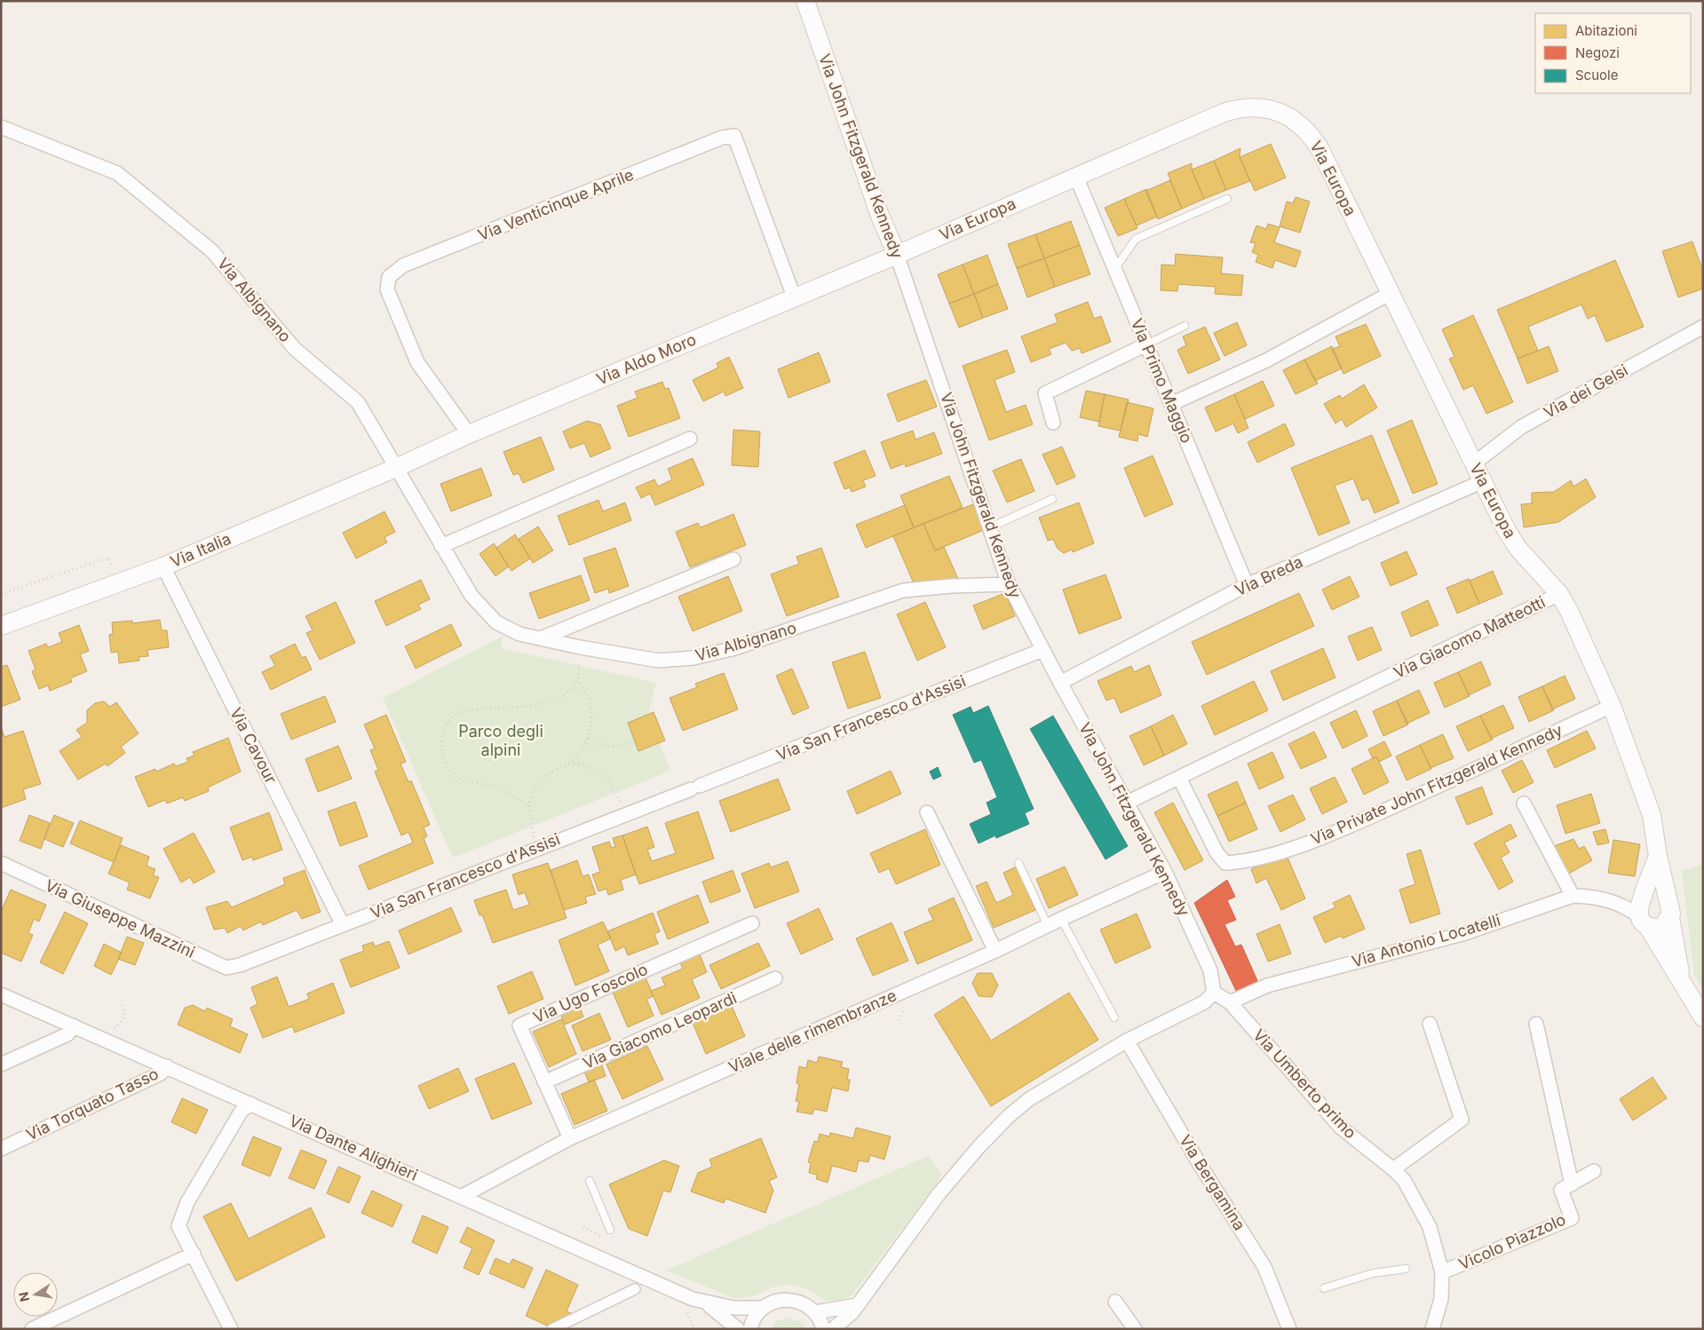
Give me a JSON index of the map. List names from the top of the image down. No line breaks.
{"streets":{"street":["Via John Fitzgerald Kennedy","Via Europa","Via Venticinque Aprile","Via Albignano","Via Aldo Moro","Via Primo Maggio","Via dei Gelsi","Via Italia","Via Breda","Via Giacomo Matteotti","Via San Francesco d'Assisi","Via Cavour","Via Private John Fitzgerald Kennedy","Via Giuseppe Mazzini","Via Antonio Locatelli","Via Ugo Foscolo","Via Giacomo Leopardi","Viale delle rimembranze","Via Umberto primo","Via Torquato Tasso","Via Dante Alighieri","Via Bergamina","Vicolo Piazzolo"]},"crossings":[["Via John Fitzgerald Kennedy","Via Europa"],["Via John Fitzgerald Kennedy","Via Albignano"],["Via John Fitzgerald Kennedy","Via Aldo Moro"],["Via John Fitzgerald Kennedy","Via Breda"],["Via John Fitzgerald Kennedy","Via Giacomo Matteotti"],["Via John Fitzgerald Kennedy","Via San Francesco d'Assisi"],["Via John Fitzgerald Kennedy","Viale delle rimembranze"],["Via Europa","Via Aldo Moro"],["Via Europa","Via Primo Maggio"],["Via Europa","Via dei Gelsi"],["Via Europa","Via Breda"],["Via Europa","Via Giacomo Matteotti"],["Via Venticinque Aprile","Via Aldo Moro"],["Via Albignano","Via Aldo Moro"],["Via Albignano","Via Italia"],["Via Aldo Moro","Via Italia"],["Via Primo Maggio","Via Breda"],["Via Italia","Via Cavour"],["Via Giacomo Matteotti","Via Private John Fitzgerald Kennedy"],["Via Giacomo Matteotti","Via Antonio Locatelli"],["Via San Francesco d'Assisi","Via Cavour"],["Via San Francesco d'Assisi","Via Giuseppe Mazzini"],["Via Antonio Locatelli","Via Umberto primo"],["Via Ugo Foscolo","Via Giacomo Leopardi"],["Via Ugo Foscolo","Viale delle rimembranze"],["Viale delle rimembranze","Via Dante Alighieri"],["Via Umberto primo","Vicolo Piazzolo"],["Via Torquato Tasso","Via Dante Alighieri"]],"parks":["Parco degli alpini"],"legend":["Abitazioni","Negozi","Scuole"],"north":"left"}
